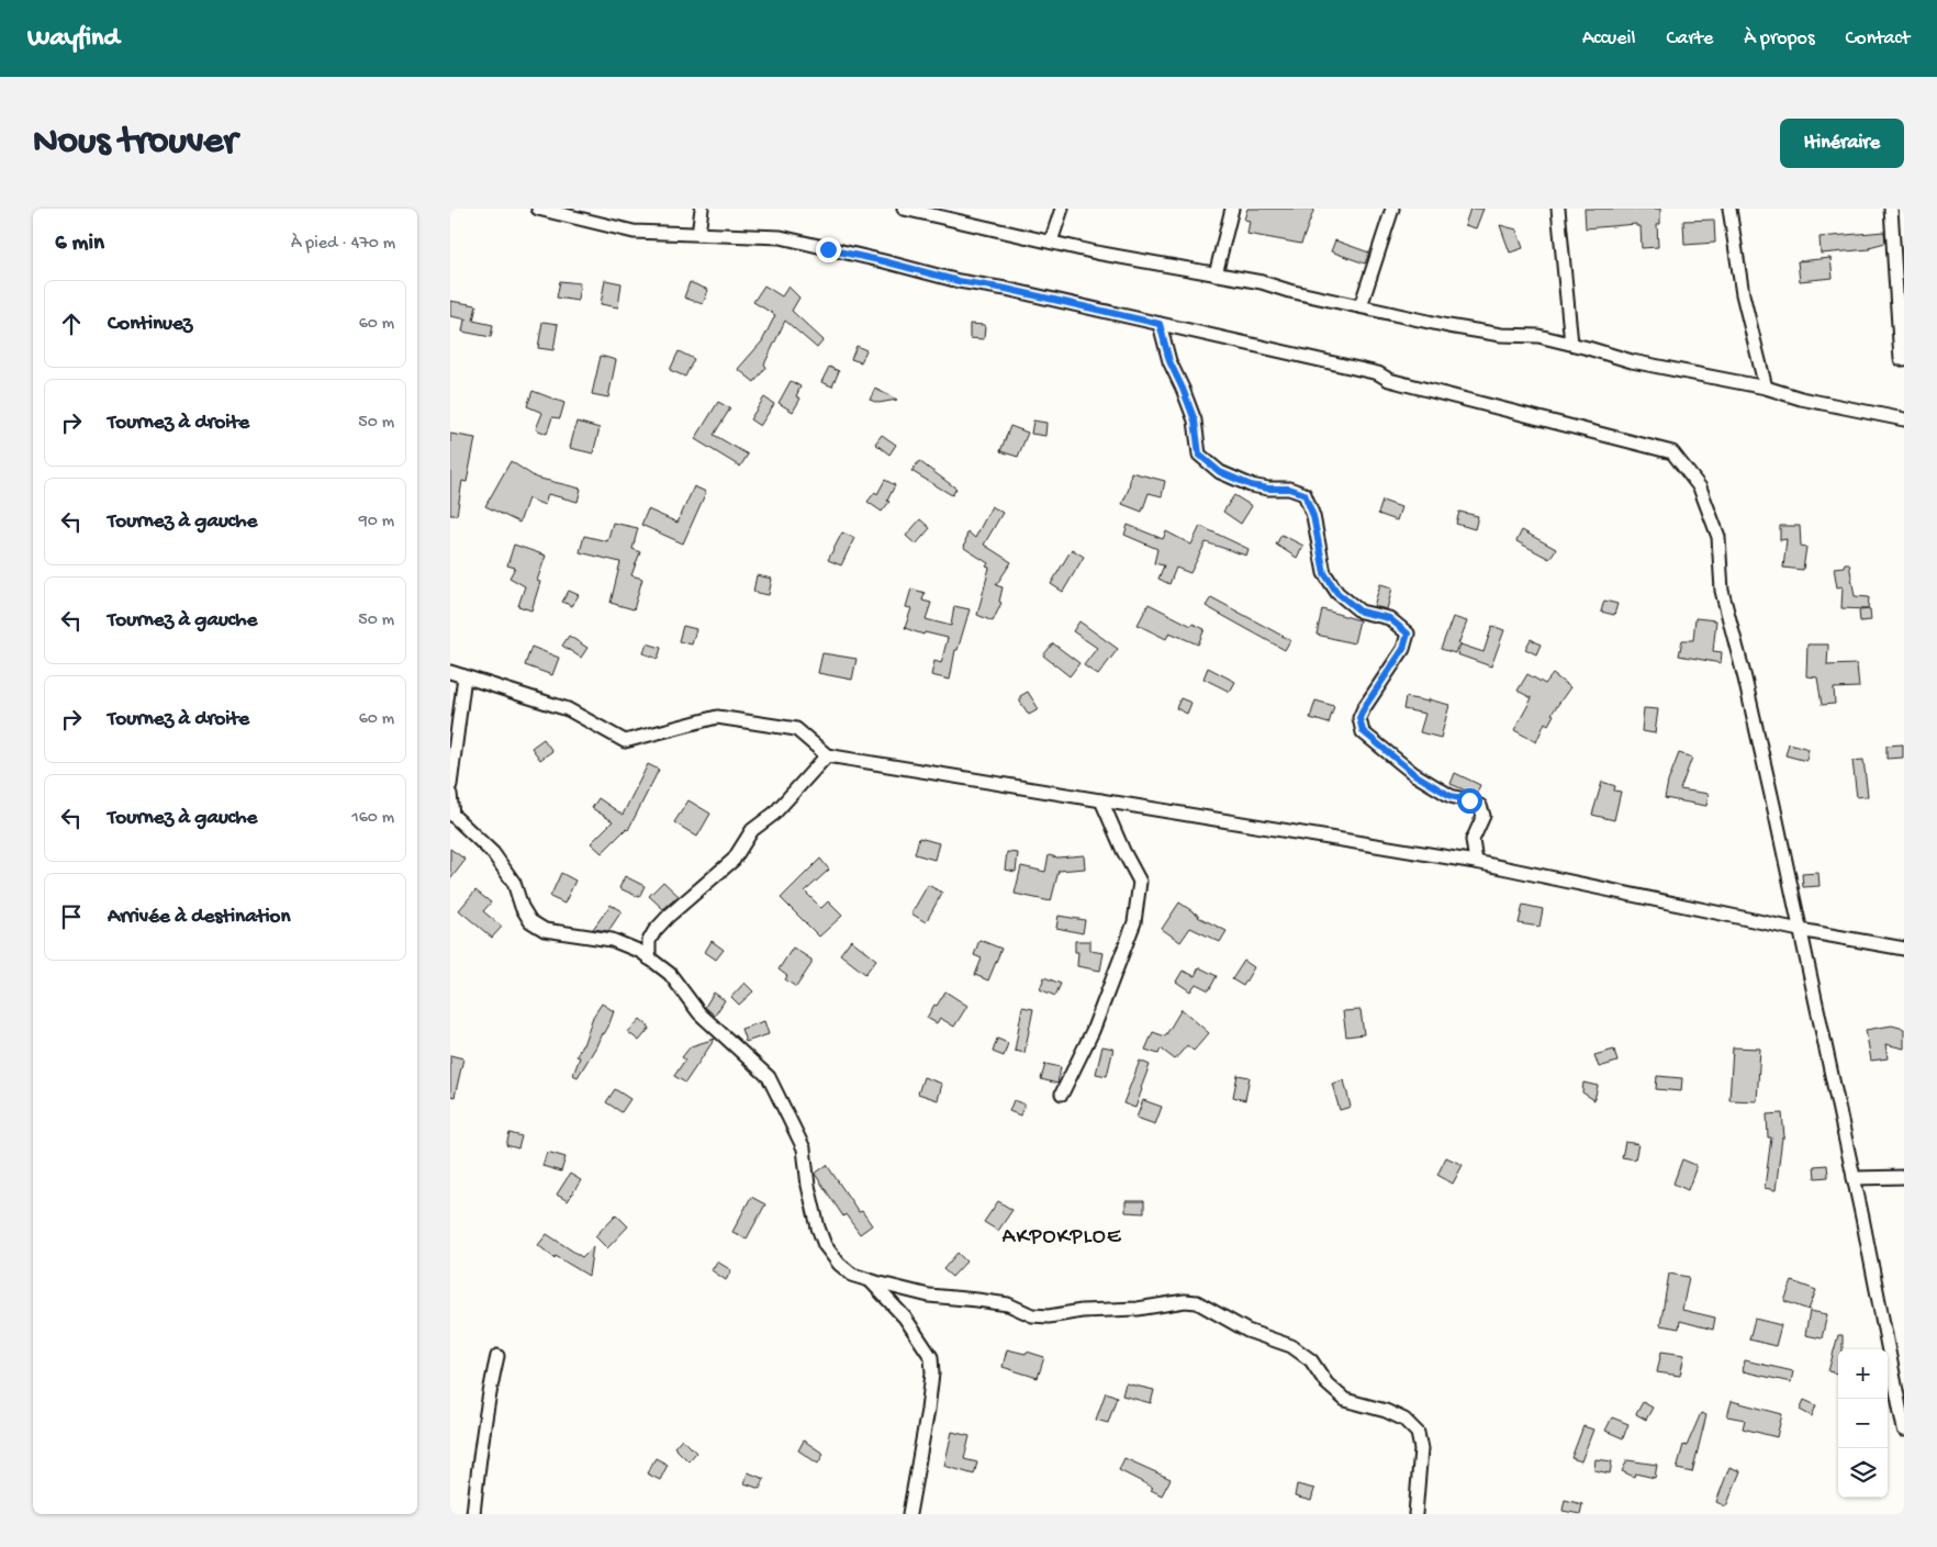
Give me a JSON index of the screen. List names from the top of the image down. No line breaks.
{"districts":["AKPOKPLOE"],"page":{"header":"Wayfind","nav":["Accueil","Carte","À propos","Contact"],"buttons":"Itinéraire","title":"Nous trouver","heading":["6 min","À pied · 470 m"],"list":[["Continuez","60 m"],["Tournez à droite","50 m"],["Tournez à gauche","90 m"],["Tournez à gauche","50 m"],["Tournez à droite","60 m"],["Tournez à gauche","160 m"],"Arrivée à destination"],"map_buttons":["+","−"]}}
